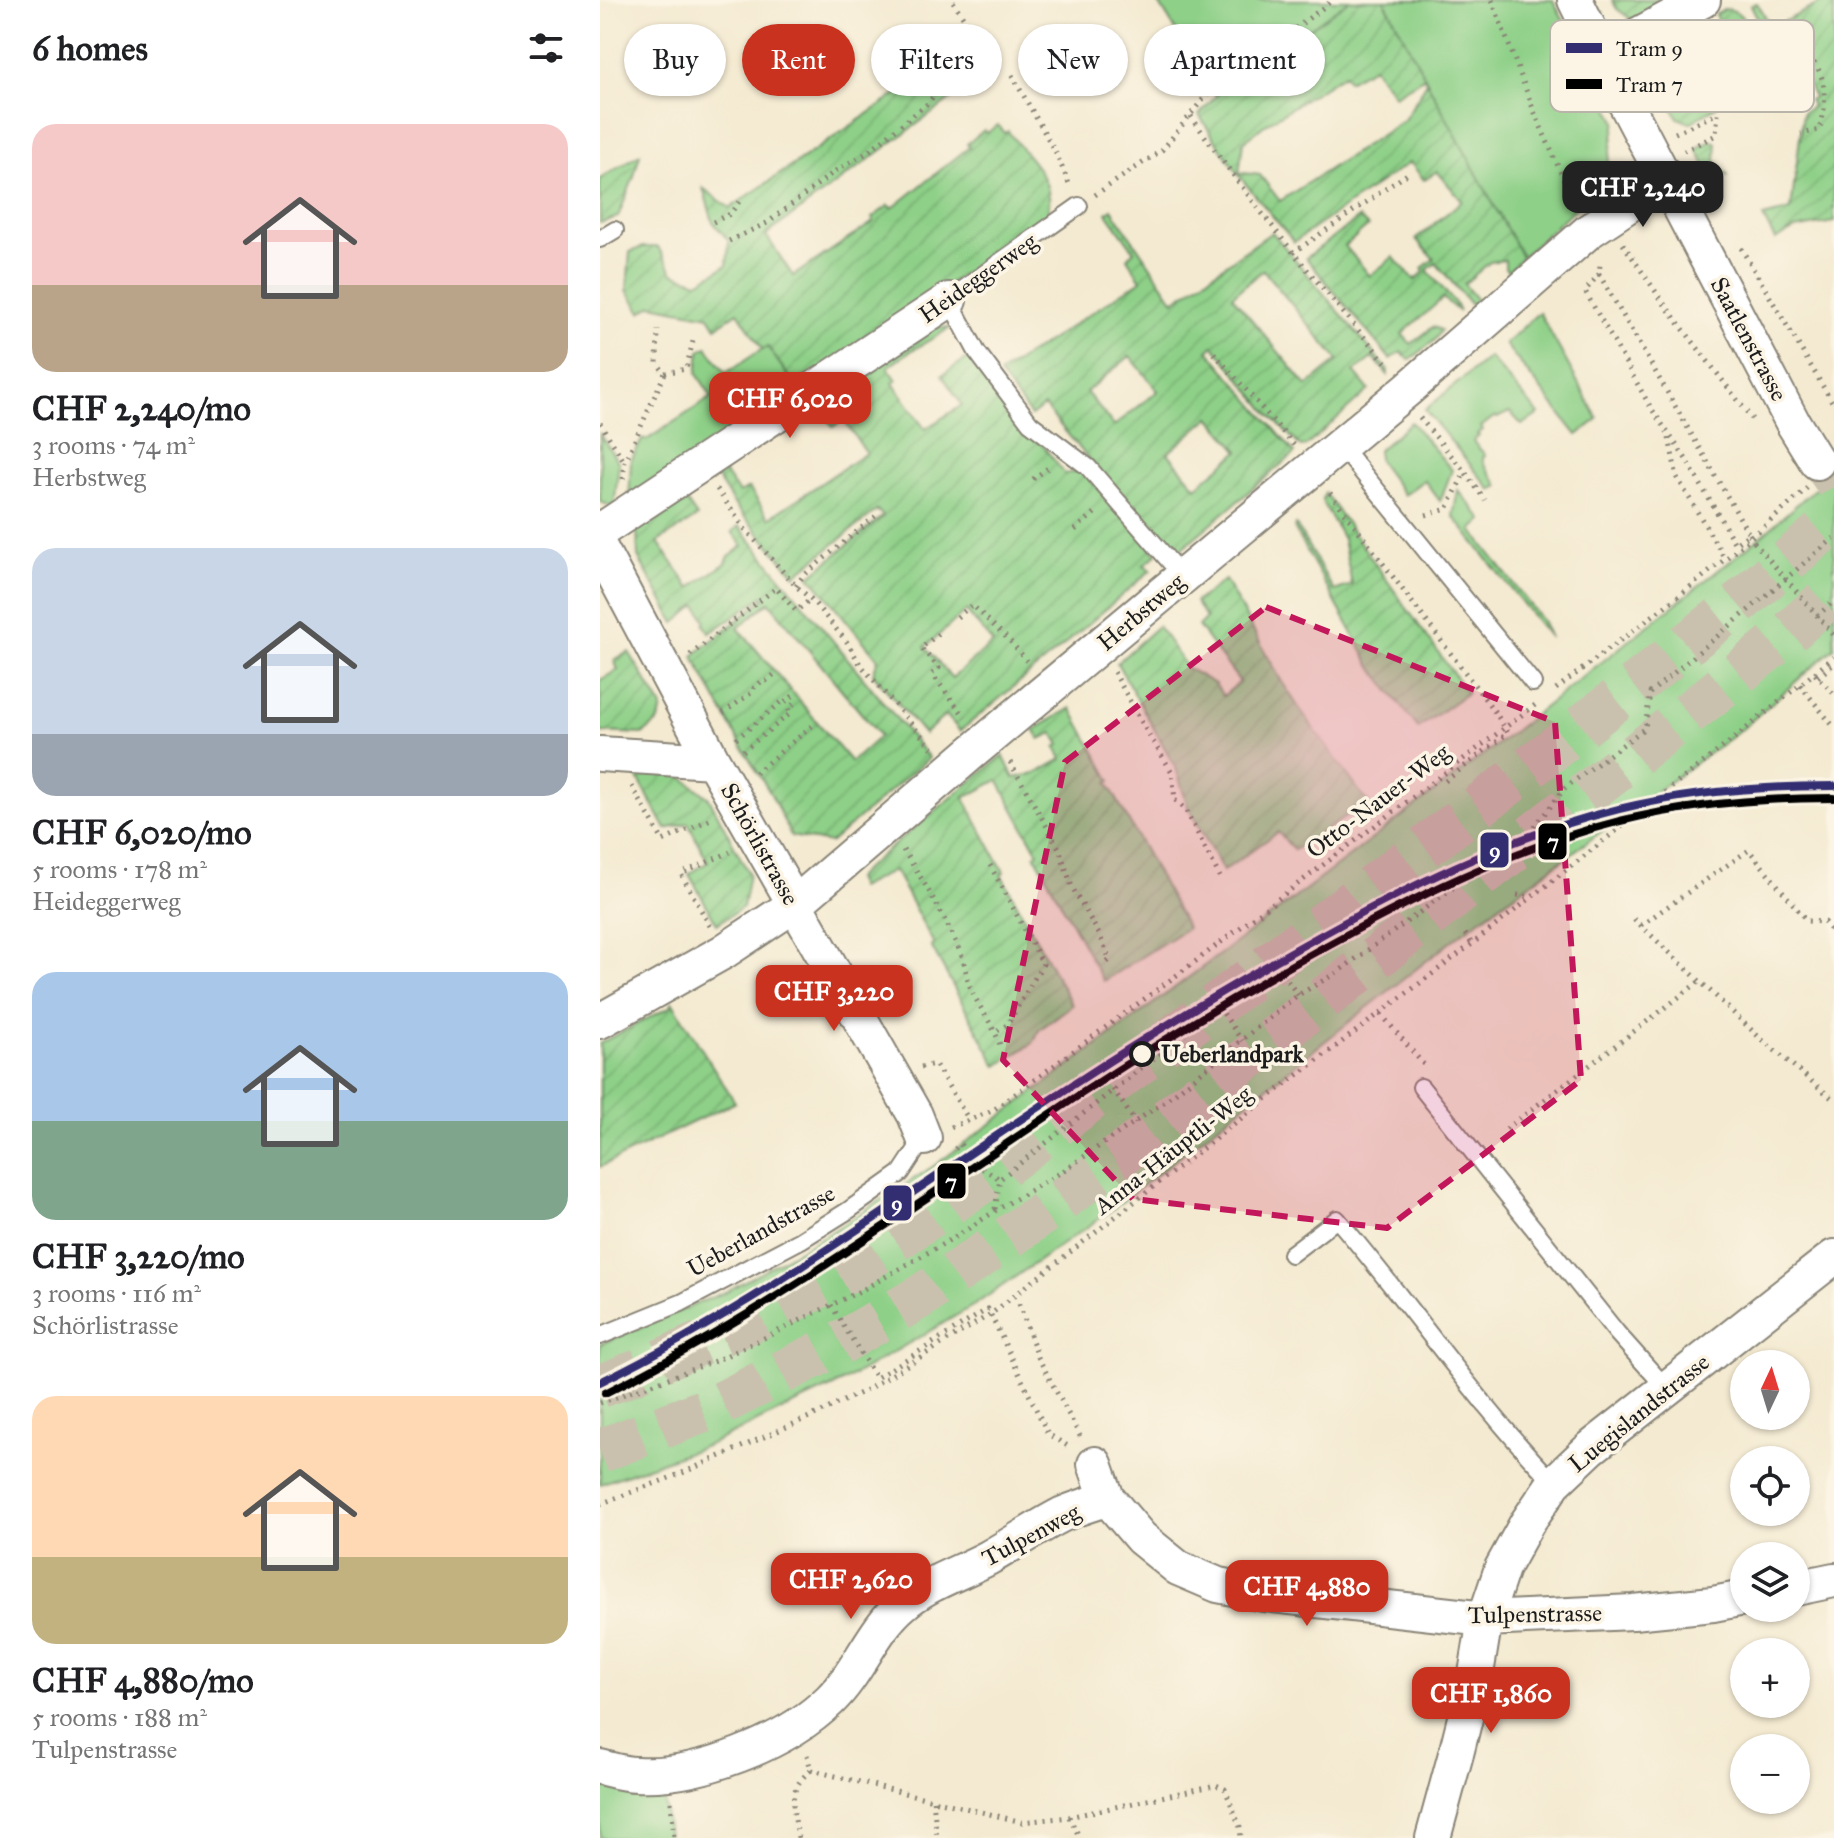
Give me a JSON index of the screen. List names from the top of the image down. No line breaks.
{"streets":{"street":["Heideggerweg","Saatlenstrasse","Herbstweg","Schörlistrasse","Luegislandstrasse","Tulpenweg","Tulpenstrasse"],"lane":["Ueberlandstrasse"],"path":["Otto-Nauer-Weg","Anna-Häuptli-Weg"]},"crossings":[["Saatlenstrasse","Herbstweg"],["Herbstweg","Schörlistrasse"],["Otto-Nauer-Weg","Schörlistrasse"],["Otto-Nauer-Weg","Ueberlandstrasse"],["Schörlistrasse","Ueberlandstrasse"],["Luegislandstrasse","Tulpenstrasse"],["Tulpenweg","Tulpenstrasse"]],"places":["Ueberlandpark"],"lines":["tram line 9","tram line 7"],"legend":["Tram 9","Tram 7"],"north":"top","page":{"heading":"6 homes","chip":["Buy","Rent","Filters","New","Apartment"],"list":[{"name":"CHF 2,240/mo","note":"3 rooms · 74 m² · Herbstweg"},{"name":"CHF 6,020/mo","note":"5 rooms · 178 m² · Heideggerweg"},{"name":"CHF 3,220/mo","note":"3 rooms · 116 m² · Schörlistrasse"},{"name":"CHF 4,880/mo","note":"5 rooms · 188 m² · Tulpenstrasse"}],"price":["CHF 2,240","CHF 6,020","CHF 3,220","CHF 2,620","CHF 4,880","CHF 1,860"],"map_buttons":["+","−"]}}
